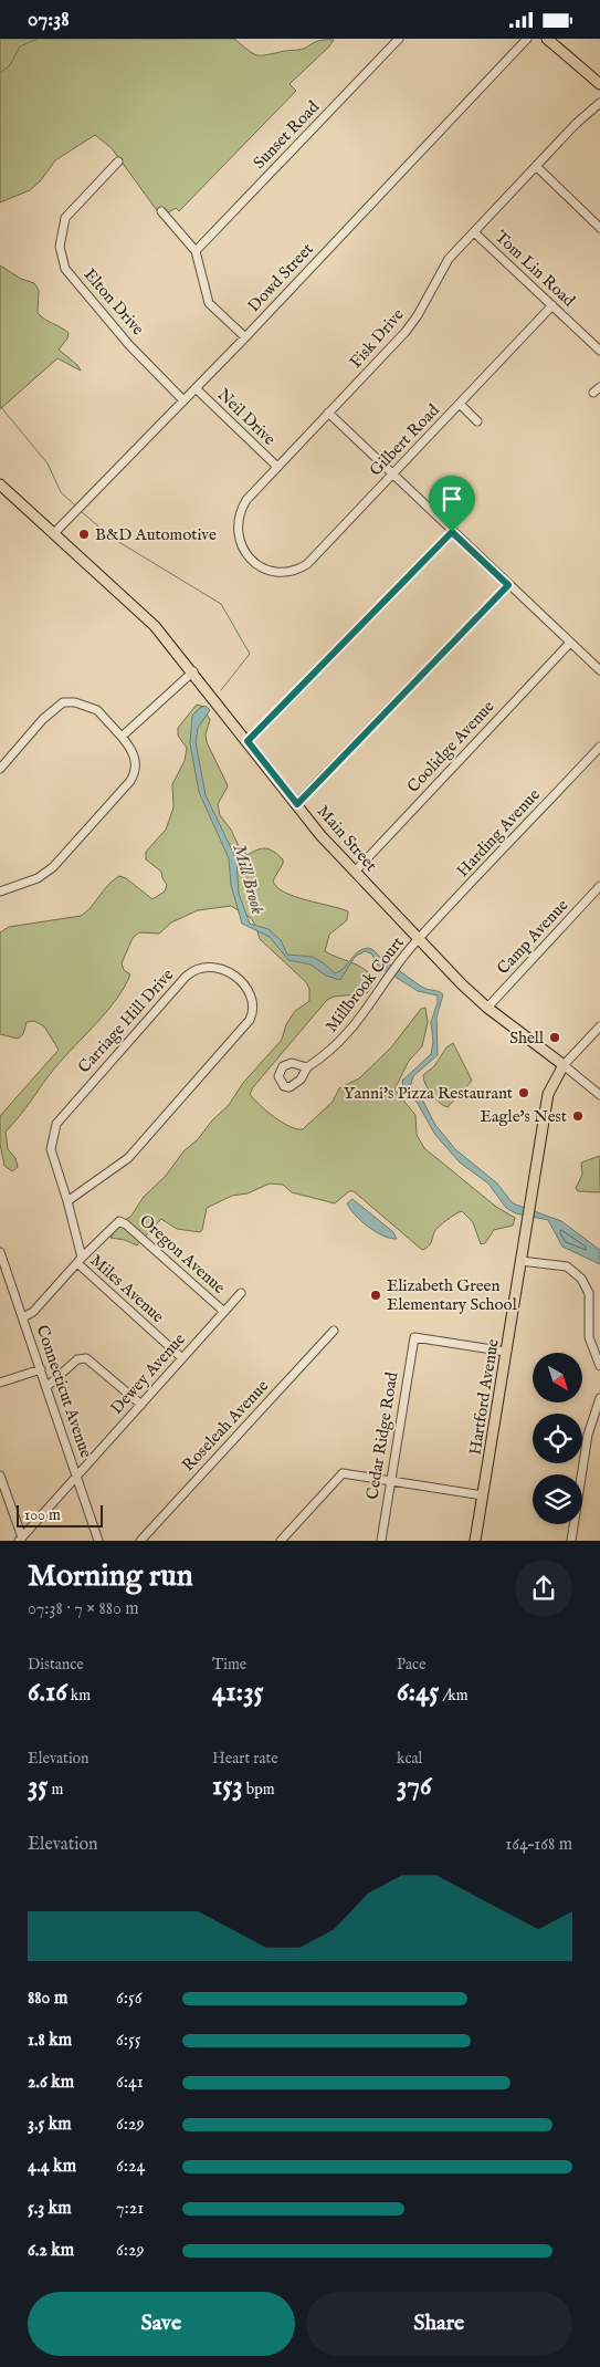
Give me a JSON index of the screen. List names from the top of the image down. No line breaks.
{"streets":{"main road":["Main Street","Hartford Avenue"],"street":["Sunset Road","Tom Lin Road","Dowd Street","Elton Drive","Fisk Drive","Neil Drive","Gilbert Road","Coolidge Avenue","Harding Avenue","Camp Avenue","Millbrook Court","Carriage Hill Drive","Oregon Avenue","Miles Avenue","Dewey Avenue","Connecticut Avenue","Roseleah Avenue","Cedar Ridge Road"]},"crossings":[["Tom Lin Road","Fisk Drive"],["Tom Lin Road","Gilbert Road"],["Dowd Street","Elton Drive"],["Dowd Street","Neil Drive"],["Dowd Street","Main Street"],["Fisk Drive","Neil Drive"],["Fisk Drive","Gilbert Road"],["Coolidge Avenue","Main Street"],["Harding Avenue","Main Street"],["Harding Avenue","Millbrook Court"],["Main Street","Camp Avenue"],["Main Street","Millbrook Court"],["Main Street","Hartford Avenue"],["Carriage Hill Drive","Oregon Avenue"],["Carriage Hill Drive","Miles Avenue"],["Oregon Avenue","Miles Avenue"],["Oregon Avenue","Dewey Avenue"],["Miles Avenue","Dewey Avenue"],["Dewey Avenue","Connecticut Avenue"],["Hartford Avenue","Cedar Ridge Road"]],"water":["Mill Brook"],"places":["B&D Automotive","Shell","Yanni's Pizza Restaurant","Eagle's Nest","Elizabeth Green Elementary School"],"scale_bar":"100 m","north":"bottom right","page":{"status":"07:38","scale":"100 m","heading":["Morning run","07:38 · 7 × 880 m"],"stats":[["Distance","6.16 km"],["Time","41:35"],["Pace","6:45 /km"],["Elevation","35 m"],["Heart rate","153 bpm"],["kcal","376"]],"chart":["Elevation","164–168 m"],"list":[{"name":"880 m","note":"6:56"},{"name":"1.8 km","note":"6:55"},{"name":"2.6 km","note":"6:41"},{"name":"3.5 km","note":"6:29"},{"name":"4.4 km","note":"6:24"},{"name":"5.3 km","note":"7:21"},{"name":"6.2 km","note":"6:29"}],"buttons":["Save","Share"]}}
